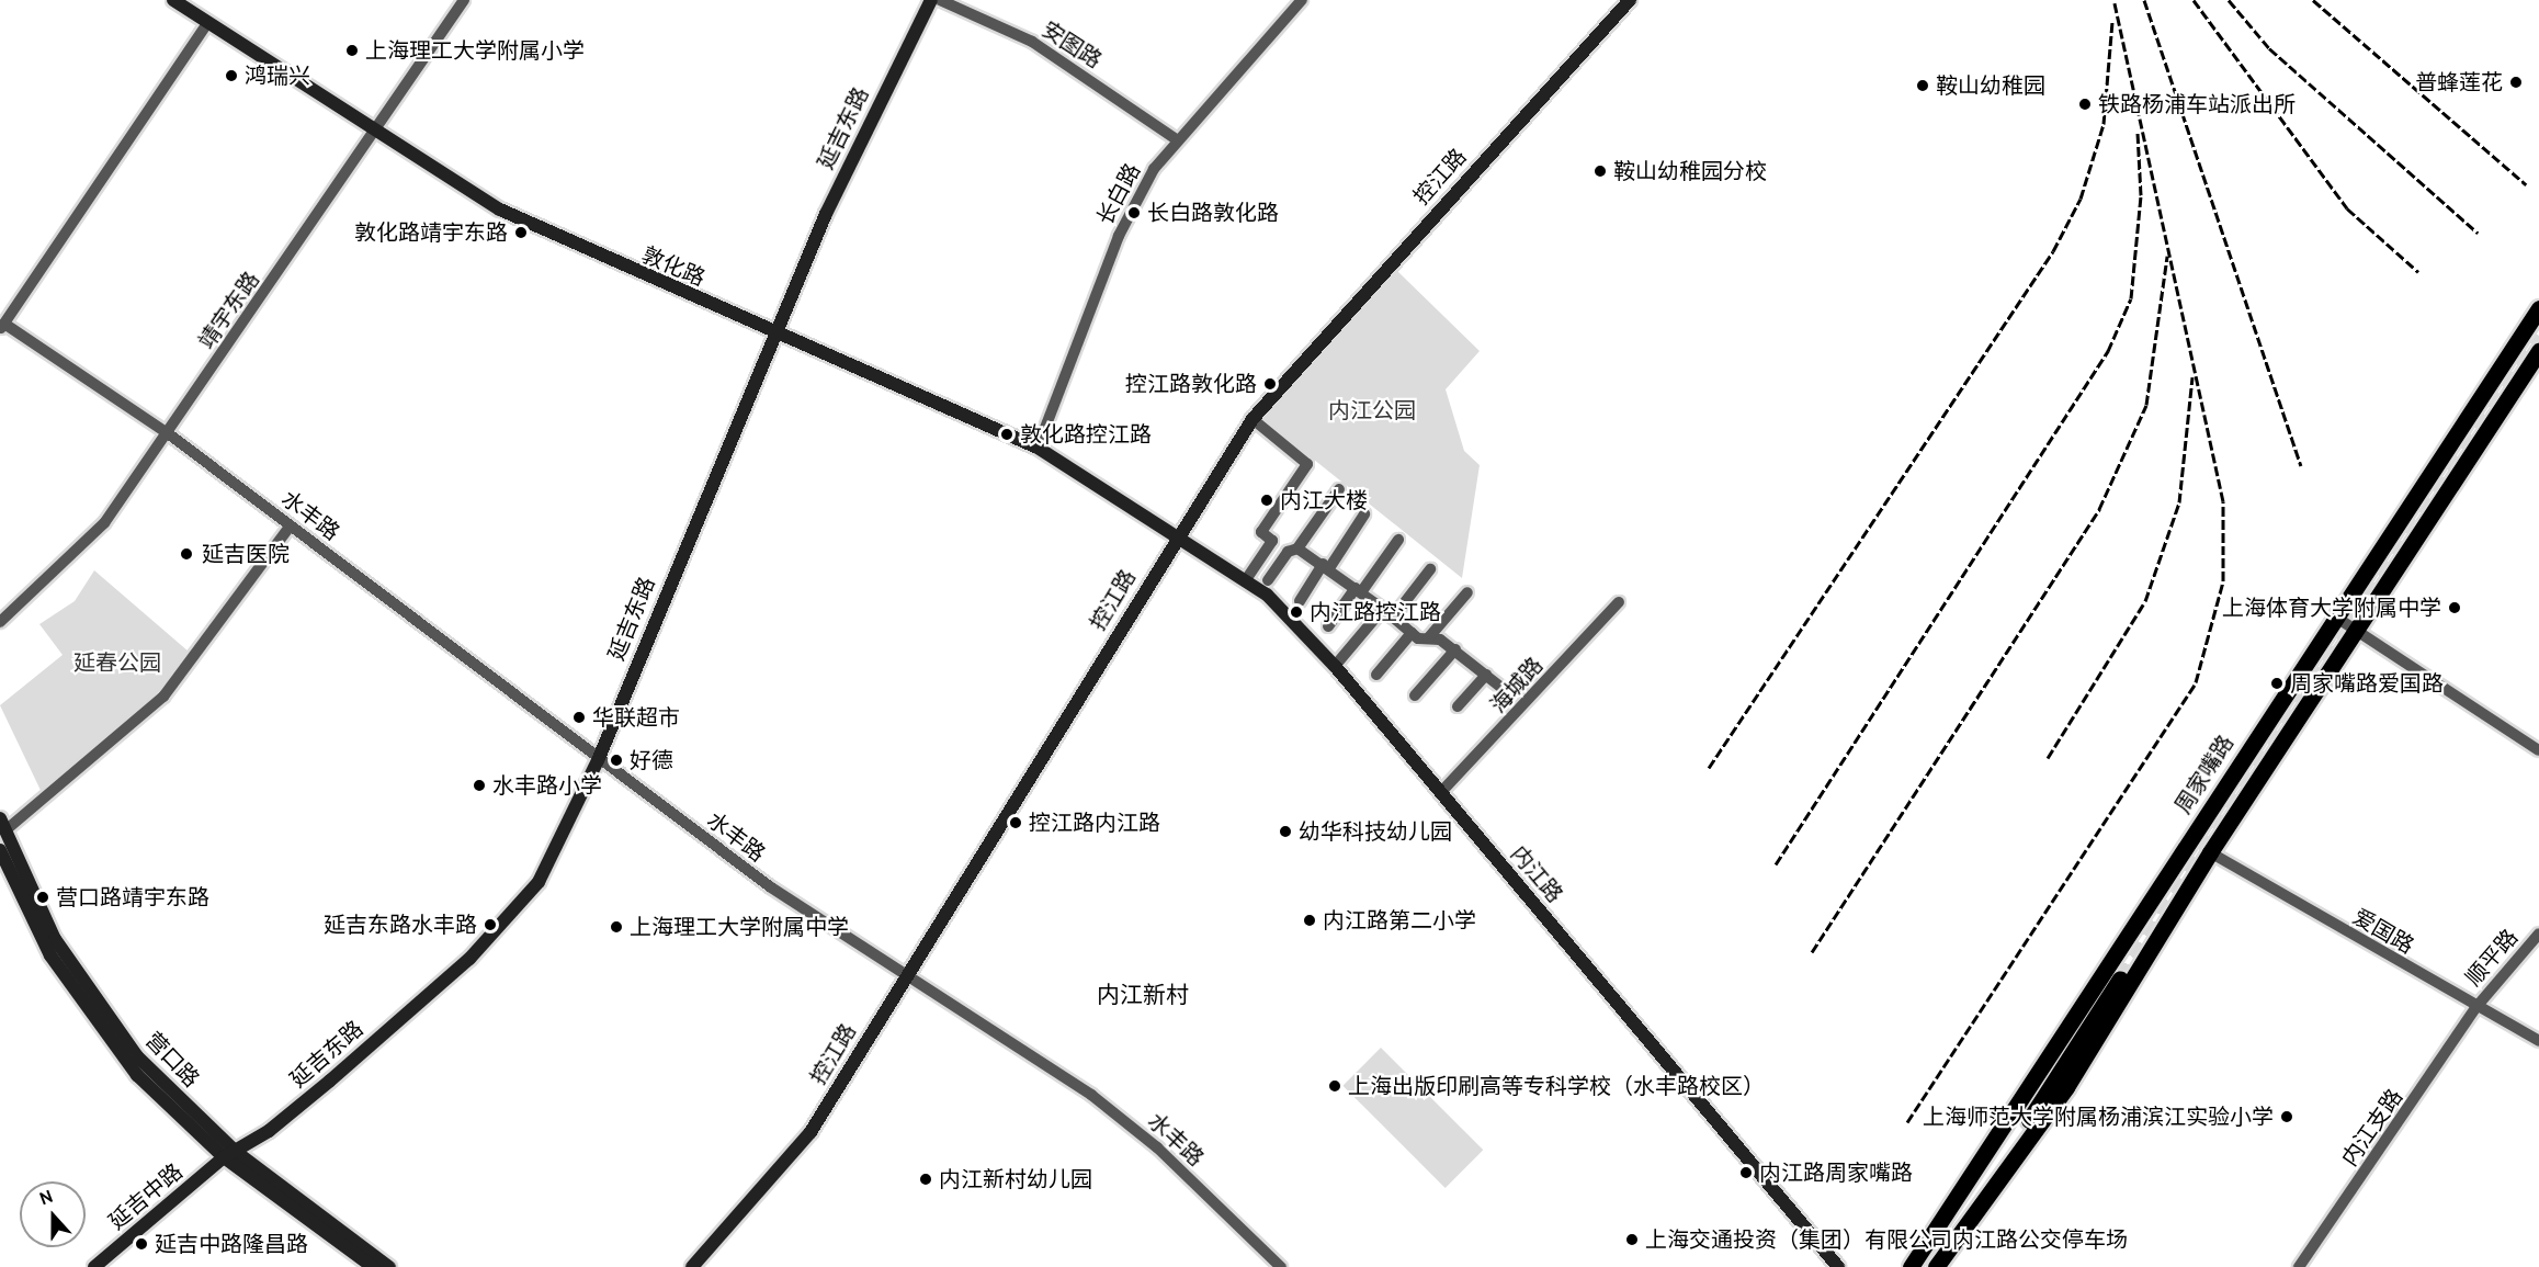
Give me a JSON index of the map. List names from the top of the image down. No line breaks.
{"streets":{"main road":["周家嘴路"],"street":["安图路","延吉东路","控江路","长白路","敦化路","靖宇东路","水丰路","海城路","内江路","爱国路","顺平路","营口路","内江支路","延吉中路"]},"crossings":[["安图路","长白路"],["延吉东路","敦化路"],["延吉东路","水丰路"],["延吉东路","营口路"],["延吉东路","延吉中路"],["控江路","敦化路"],["控江路","水丰路"],["控江路","内江路"],["长白路","敦化路"],["敦化路","靖宇东路"],["敦化路","内江路"],["靖宇东路","水丰路"],["海城路","内江路"],["爱国路","顺平路"],["爱国路","内江支路"],["顺平路","内江支路"],["营口路","延吉中路"]],"districts":["内江新村"],"parks":["内江公园","延春公园"],"places":["上海理工大学附属小学","鸿瑞兴","普蜂莲花","鞍山幼稚园","铁路杨浦车站派出所","鞍山幼稚园分校","长白路敦化路","敦化路靖宇东路","控江路敦化路","敦化路控江路","内江大楼","延吉医院","上海体育大学附属中学","内江路控江路","周家嘴路爱国路","华联超市","好德","水丰路小学","控江路内江路","幼华科技幼儿园","营口路靖宇东路","内江路第二小学","延吉东路水丰路","上海理工大学附属中学","上海出版印刷高等专科学校（水丰路校区）","上海师范大学附属杨浦滨江实验小学","内江路周家嘴路","内江新村幼儿园","上海交通投资（集团）有限公司内江路公交停车场","延吉中路隆昌路"],"north":"top"}
